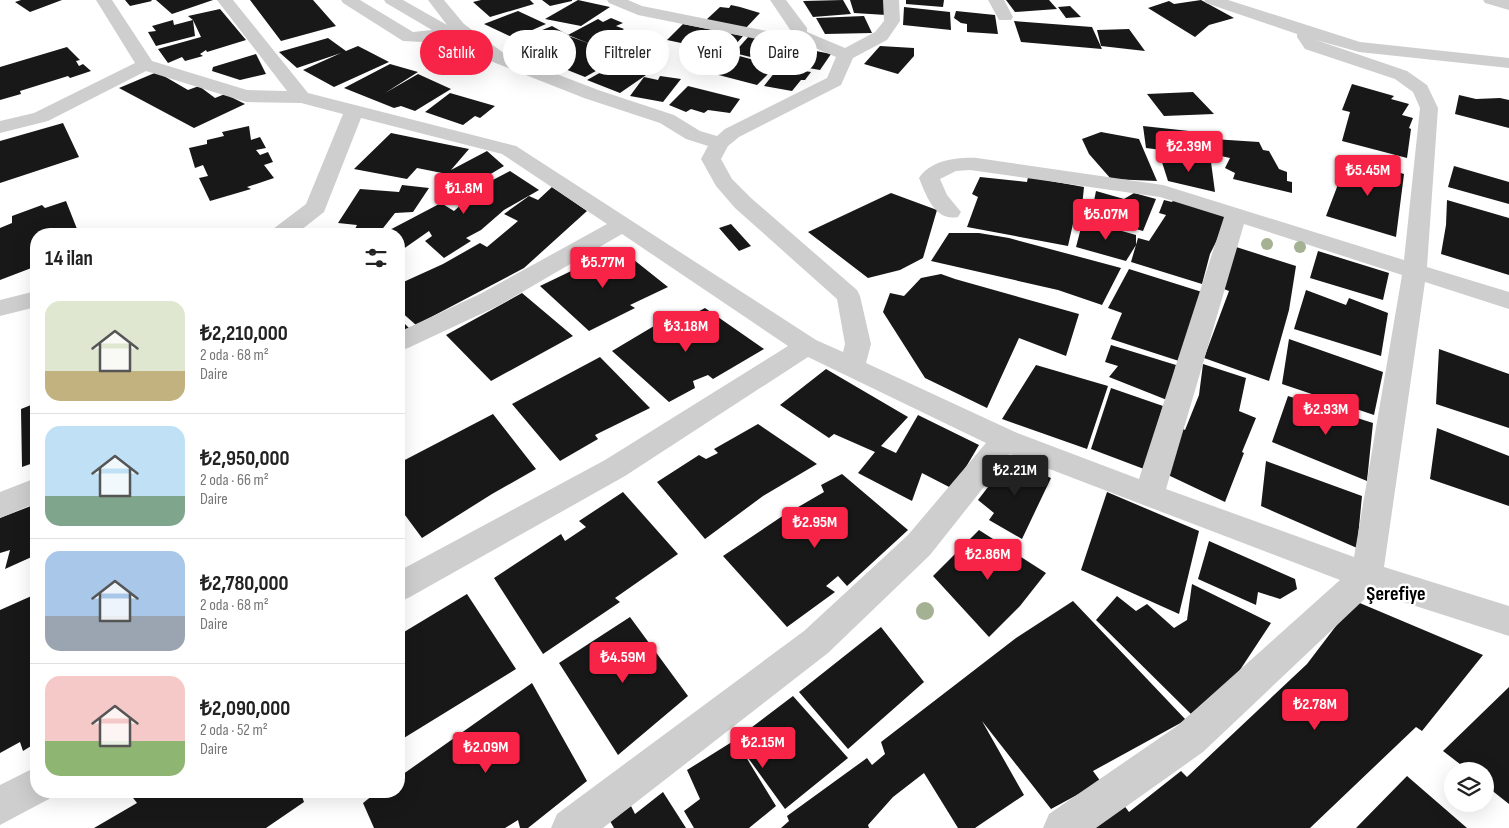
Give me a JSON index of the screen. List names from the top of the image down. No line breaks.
{"districts":["Şerefiye"],"page":{"chip":["Satılık","Kiralık","Filtreler","Yeni","Daire"],"price":["₺2.39M","₺5.45M","₺1.8M","₺5.07M","₺5.77M","₺3.18M","₺2.93M","₺2.21M","₺2.95M","₺2.86M","₺4.59M","₺2.78M","₺2.15M","₺2.09M"],"heading":"14 ilan","list":[{"name":"₺2,210,000","note":"2 oda · 68 m² · Daire"},{"name":"₺2,950,000","note":"2 oda · 66 m² · Daire"},{"name":"₺2,780,000","note":"2 oda · 68 m² · Daire"},{"name":"₺2,090,000","note":"2 oda · 52 m² · Daire"}]}}
